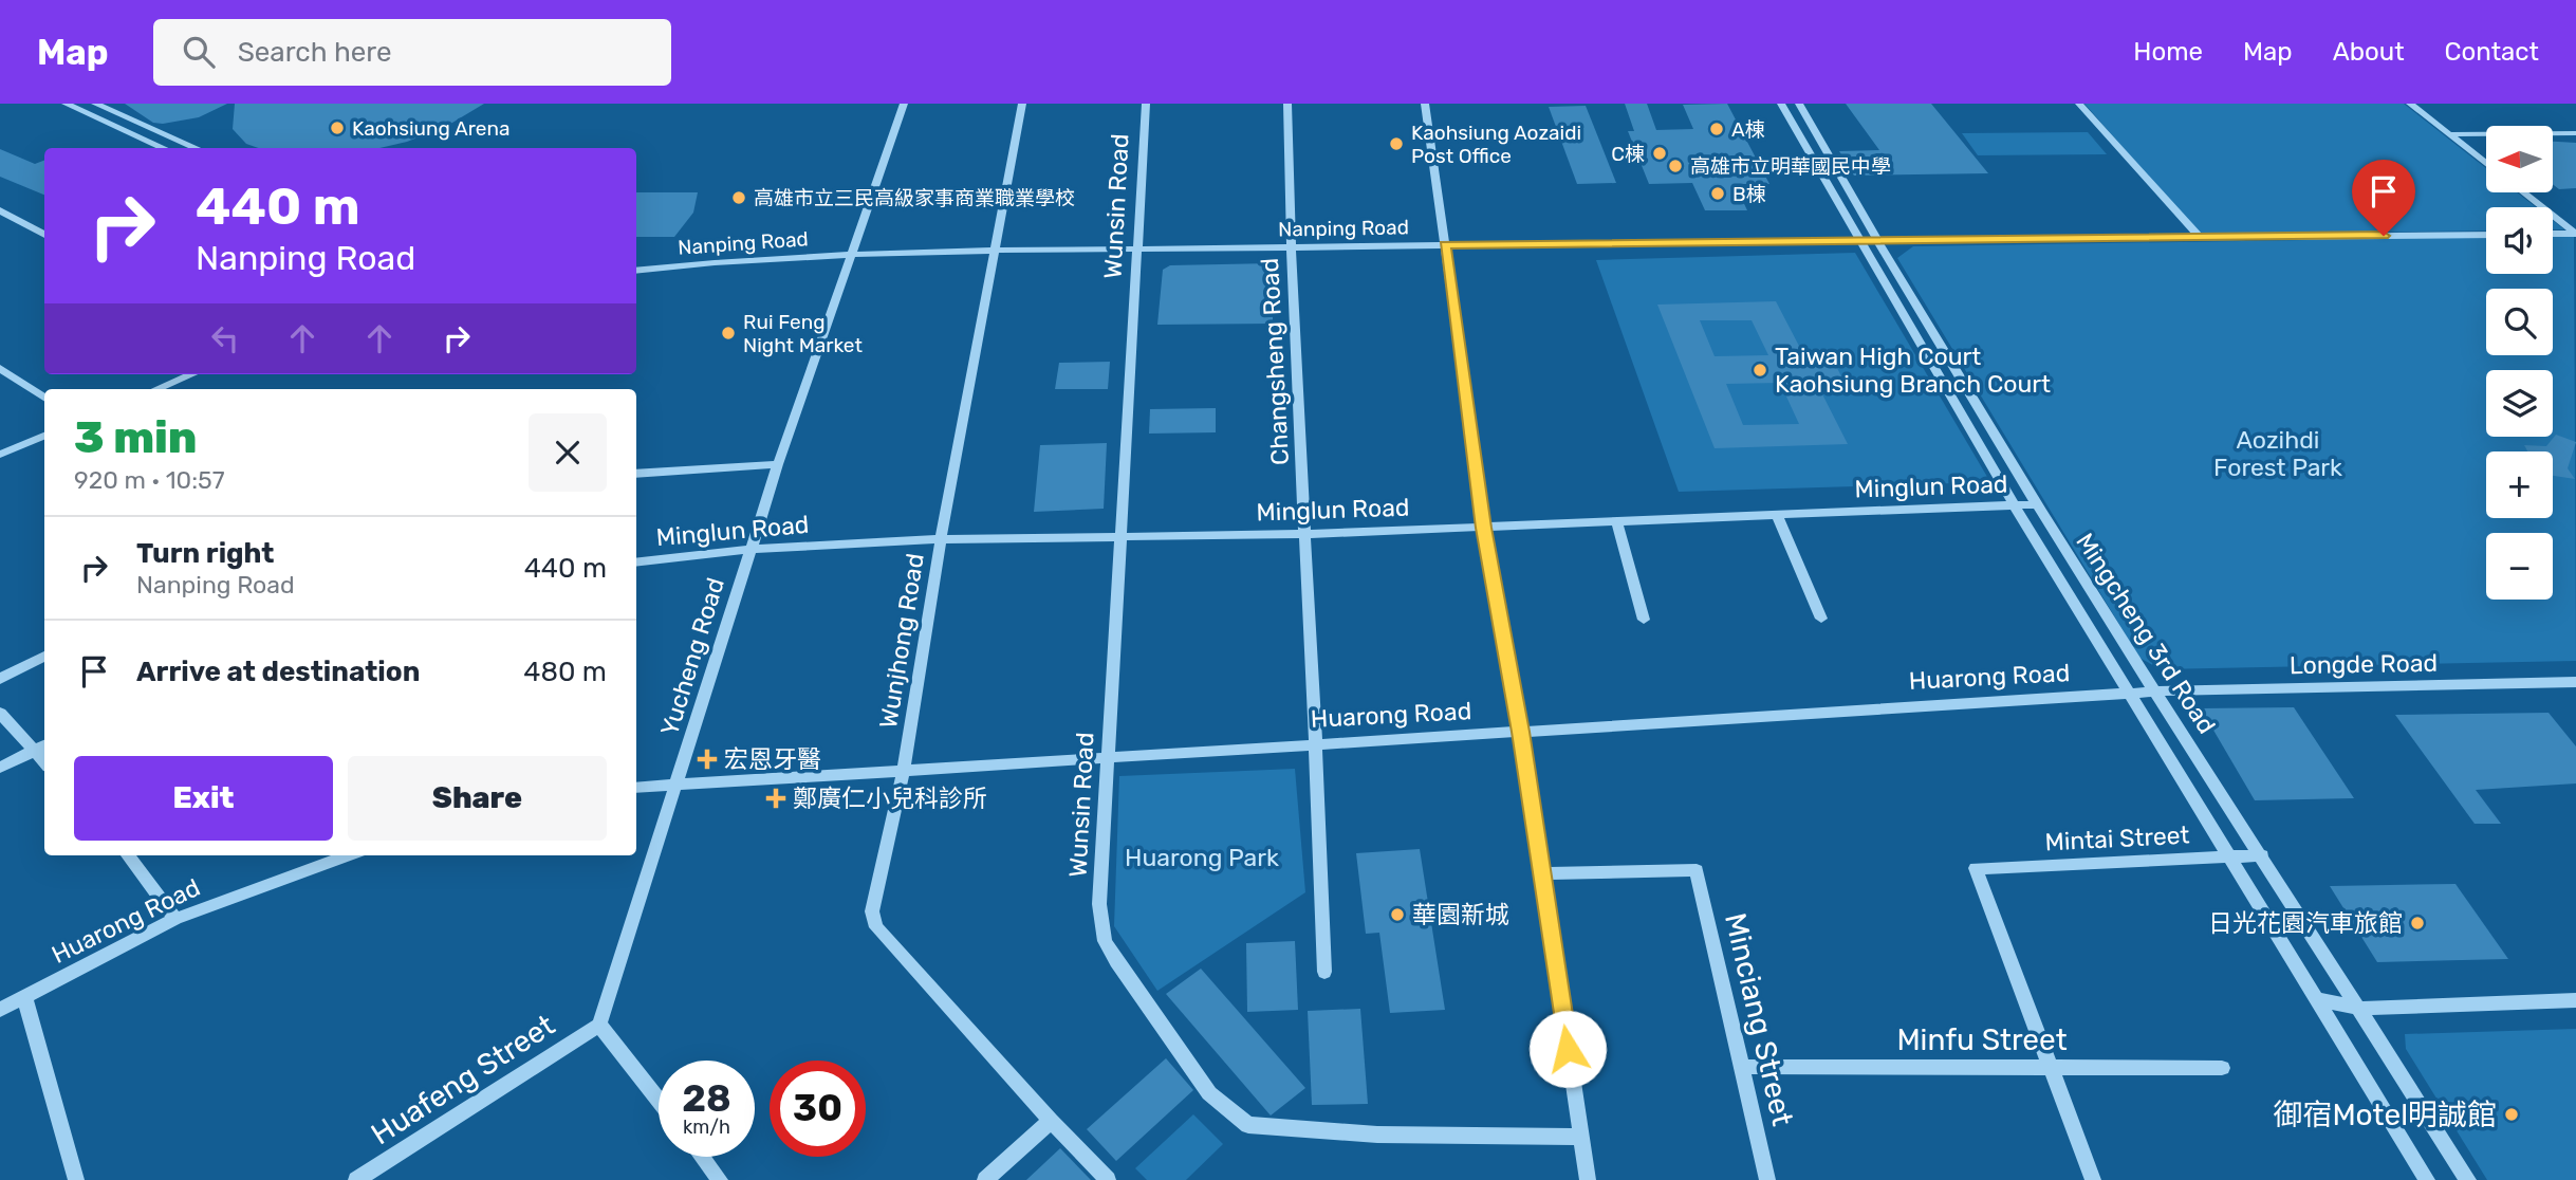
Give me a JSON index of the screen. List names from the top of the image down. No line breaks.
{"streets":{"street":["Wunsin Road","Nanping Road","Changsheng Road","Minglun Road","Mingcheng 3rd Road","Wunjhong Road","Yucheng Road","Longde Road","Huarong Road","Mintai Street","Minciang Street","Minfu Street","Huafeng Street"]},"crossings":[["Wunsin Road","Nanping Road"],["Wunsin Road","Minglun Road"],["Wunsin Road","Huarong Road"],["Nanping Road","Changsheng Road"],["Nanping Road","Mingcheng 3rd Road"],["Nanping Road","Wunjhong Road"],["Nanping Road","Yucheng Road"],["Changsheng Road","Minglun Road"],["Changsheng Road","Huarong Road"],["Minglun Road","Mingcheng 3rd Road"],["Minglun Road","Wunjhong Road"],["Minglun Road","Yucheng Road"],["Mingcheng 3rd Road","Longde Road"],["Mingcheng 3rd Road","Huarong Road"],["Mingcheng 3rd Road","Mintai Street"],["Wunjhong Road","Huarong Road"],["Yucheng Road","Huarong Road"],["Yucheng Road","Huafeng Street"],["Longde Road","Huarong Road"],["Minciang Street","Minfu Street"]],"parks":["Aozihdi Forest Park","Huarong Park"],"places":{"other":["Kaohsiung Arena","A棟","Kaohsiung Aozaidi Post Office","C棟","高雄市立明華國民中學","B棟","高雄市立三民高級家事商業職業學校","Rui Feng Night Market","Taiwan High Court Kaohsiung Branch Court","華園新城","日光花園汽車旅館","御宿Motel明誠館"],"health":["宏恩牙醫","鄭廣仁小兒科診所"]},"north":"left","page":{"header":"Map","search":"Search here","nav":["Home","Map","About","Contact"],"map_buttons":["+","−"],"turn":["440 m","Nanping Road"],"heading":["3 min","920 m · 10:57"],"list":[{"name":"Turn right","note":"Nanping Road","value":"440 m"},{"name":"Arrive at destination","value":"480 m"}],"buttons":["Exit","Share"],"speed":"28 km/h","limit":"30"}}
